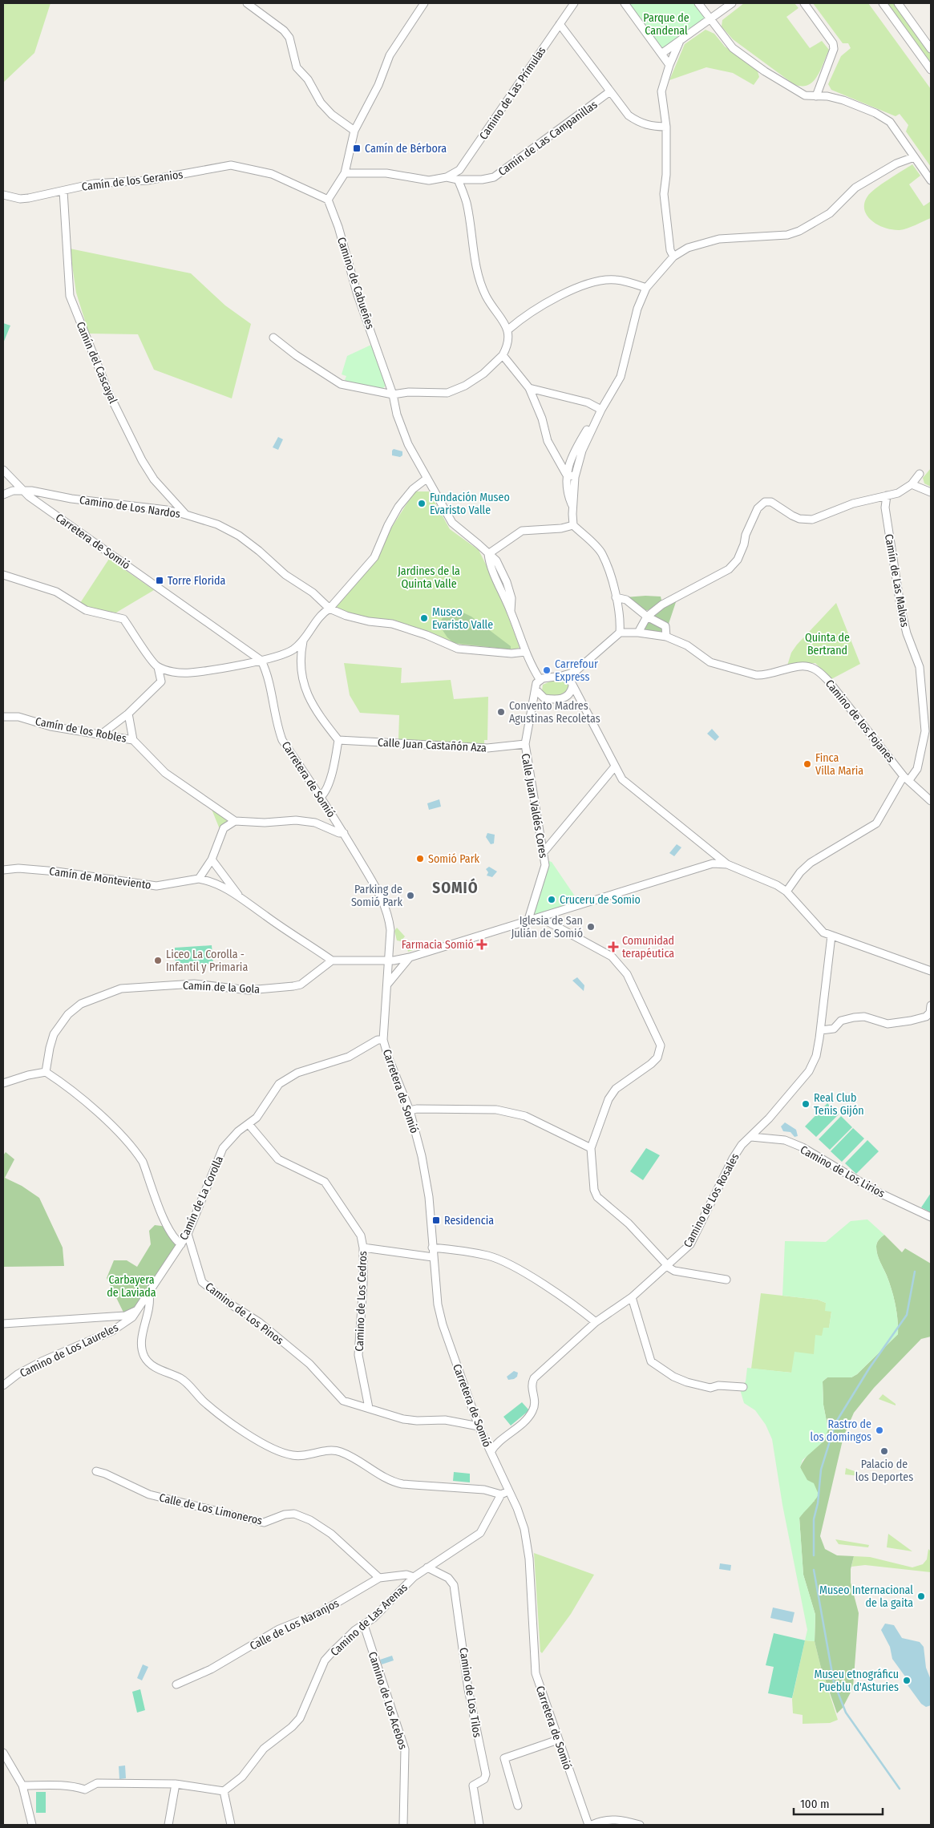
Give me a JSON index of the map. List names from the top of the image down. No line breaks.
{"streets":{"street":["Camino de Las Prímulas","Camín de Las Campanillas","Camín de los Geranios","Camino de Cabueñes","Camín del Cascayal","Camino de Los Nardos","Carretera de Somió","Camín de Las Malvas","Camino de los Fojanes","Camín de los Robles","Calle Juan Castañón Aza","Calle Juan Valdés Cores","Camín de Monteviento","Camín de la Gola","Camino de Los Lirios","Camín de La Corolla","Camino de Los Rosales","Camino de Los Cedros","Camino de Los Pinos","Camino de Los Laureles","Calle de Los Limoneros","Camino de Las Arenas","Calle de Los Naranjos","Camino de Los Tilos","Camino de Los Acebos"]},"crossings":[["Camino de Las Prímulas","Camín de Las Campanillas"],["Camín de los Geranios","Camino de Cabueñes"],["Camín de los Geranios","Camín del Cascayal"],["Camino de Cabueñes","Camino de Los Nardos"],["Camino de Cabueñes","Calle Juan Valdés Cores"],["Camín del Cascayal","Camino de Los Nardos"],["Camino de Los Nardos","Carretera de Somió"],["Carretera de Somió","Camín de La Corolla"],["Carretera de Somió","Camino de Los Rosales"],["Carretera de Somió","Camino de Los Pinos"],["Carretera de Somió","Camino de Las Arenas"],["Camín de Las Malvas","Camino de los Fojanes"],["Calle Juan Castañón Aza","Calle Juan Valdés Cores"],["Camino de Los Lirios","Camino de Los Rosales"],["Camín de La Corolla","Camino de Los Cedros"],["Camín de La Corolla","Camino de Los Pinos"],["Camín de La Corolla","Camino de Los Laureles"],["Camino de Los Cedros","Camino de Los Pinos"],["Calle de Los Limoneros","Calle de Los Naranjos"],["Camino de Las Arenas","Calle de Los Naranjos"],["Camino de Las Arenas","Camino de Los Tilos"],["Camino de Las Arenas","Camino de Los Acebos"]],"districts":["SOMIÓ"],"parks":["Parque de Candenal","Jardines de la Quinta Valle","Quinta de Bertrand","Carbayera de Laviada"],"places":{"transit":["Camín de Bérbora","Torre Florida","Residencia"],"other":["Fundación Museo Evaristo Valle","Museo Evaristo Valle","Carrefour Express","Convento Madres Agustinas Recoletas","Finca Villa Maria","Somió Park","Parking de Somió Park","Cruceru de Somio","Iglesia de San Julián de Somió","Liceo La Corolla - Infantil y Primaria","Real Club Tenis Gijón","Rastro de los domingos","Palacio de los Deportes","Museo Internacional de la gaita","Museu etnográficu Pueblu d'Asturies"],"health":["Farmacia Somió","Comunidad terapéutica"]},"scale_bar":"100 m"}
